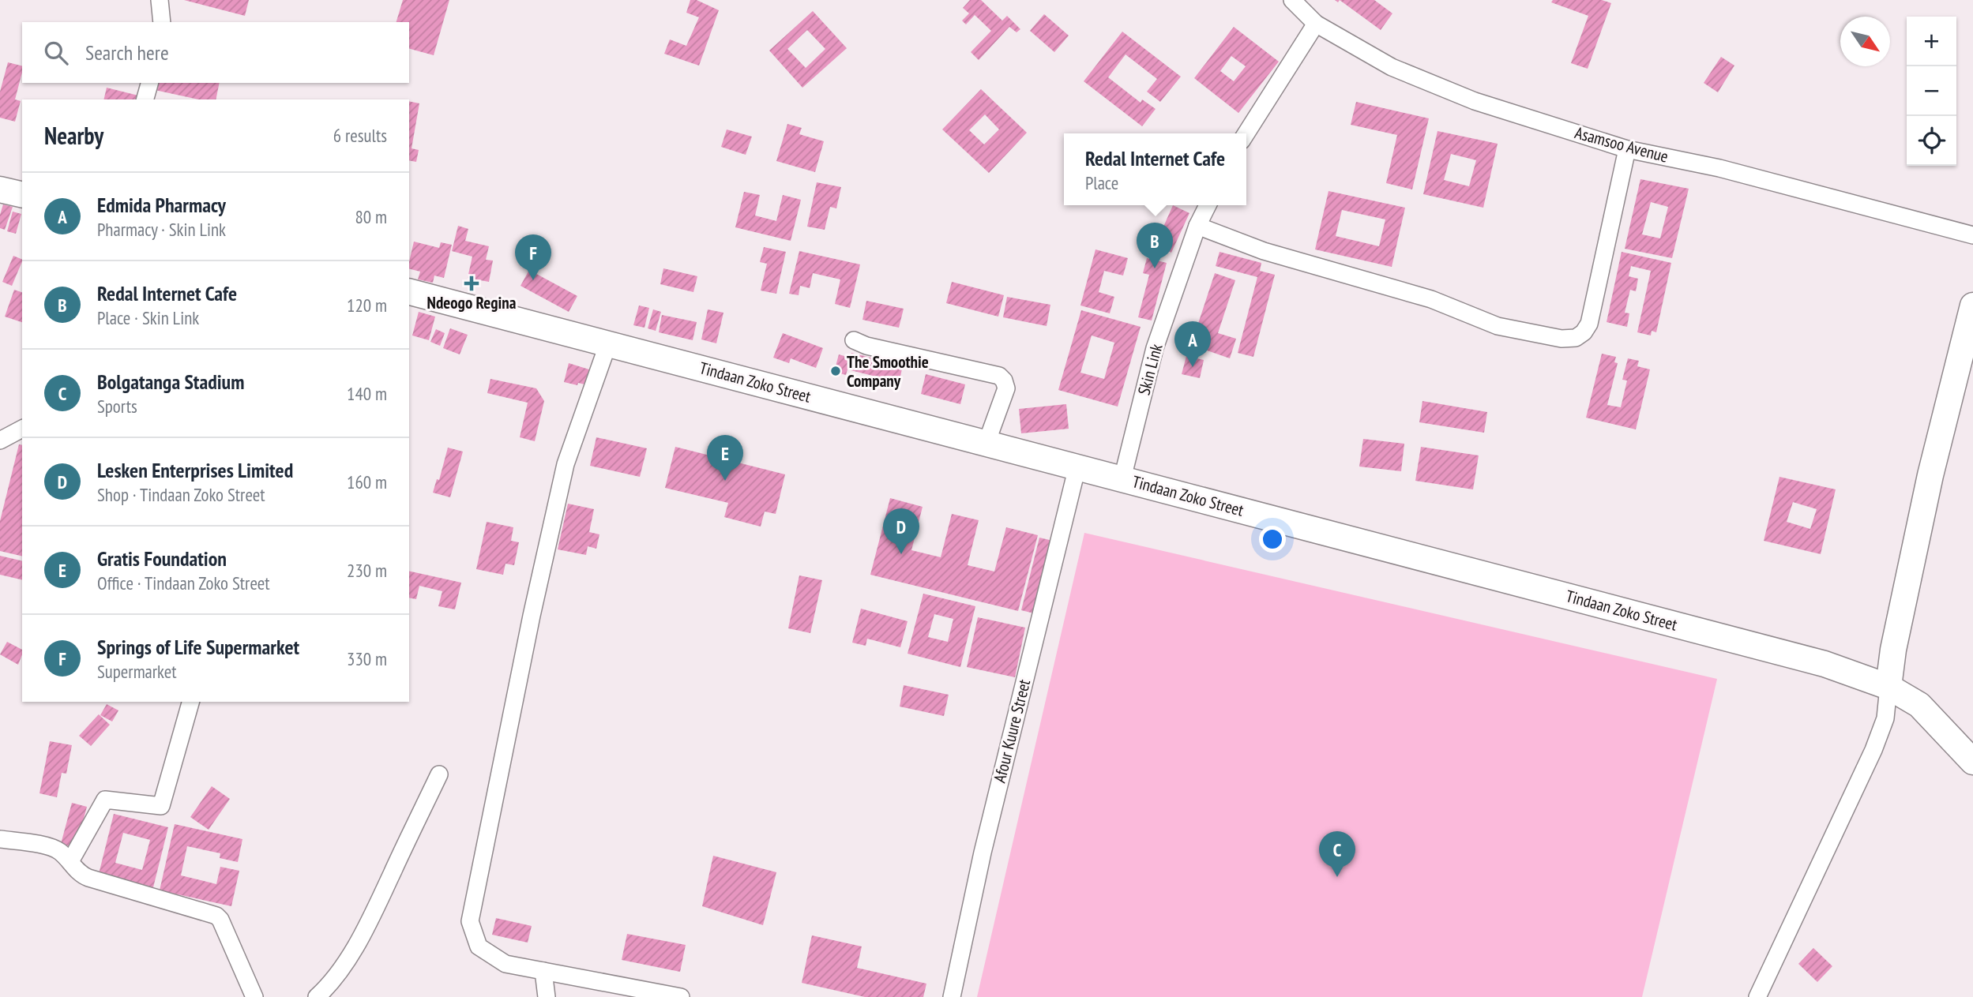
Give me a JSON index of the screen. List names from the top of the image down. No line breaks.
{"streets":{"main road":["Tindaan Zoko Street"],"street":["Asamsoo Avenue","Skin Link","Afour Kuure Street"]},"crossings":[["Skin Link","Tindaan Zoko Street"],["Tindaan Zoko Street","Afour Kuure Street"]],"places":{"health":["Ndeogo Regina"],"other":["The Smoothie Company"]},"north":"bottom right","page":{"map_buttons":["+","−"],"search":"Search here","heading":["Nearby","6 results"],"popup":["Redal Internet Cafe","Place"],"list":[{"mark":"A","name":"Edmida Pharmacy","note":"Pharmacy · Skin Link","value":"80 m"},{"mark":"B","name":"Redal Internet Cafe","note":"Place · Skin Link","value":"120 m"},{"mark":"C","name":"Bolgatanga Stadium","note":"Sports","value":"140 m"},{"mark":"D","name":"Lesken Enterprises Limited","note":"Shop · Tindaan Zoko Street","value":"160 m"},{"mark":"E","name":"Gratis Foundation","note":"Office · Tindaan Zoko Street","value":"230 m"},{"mark":"F","name":"Springs of Life Supermarket","note":"Supermarket","value":"330 m"}],"pins":["B","F","A","E","D","C"]}}
